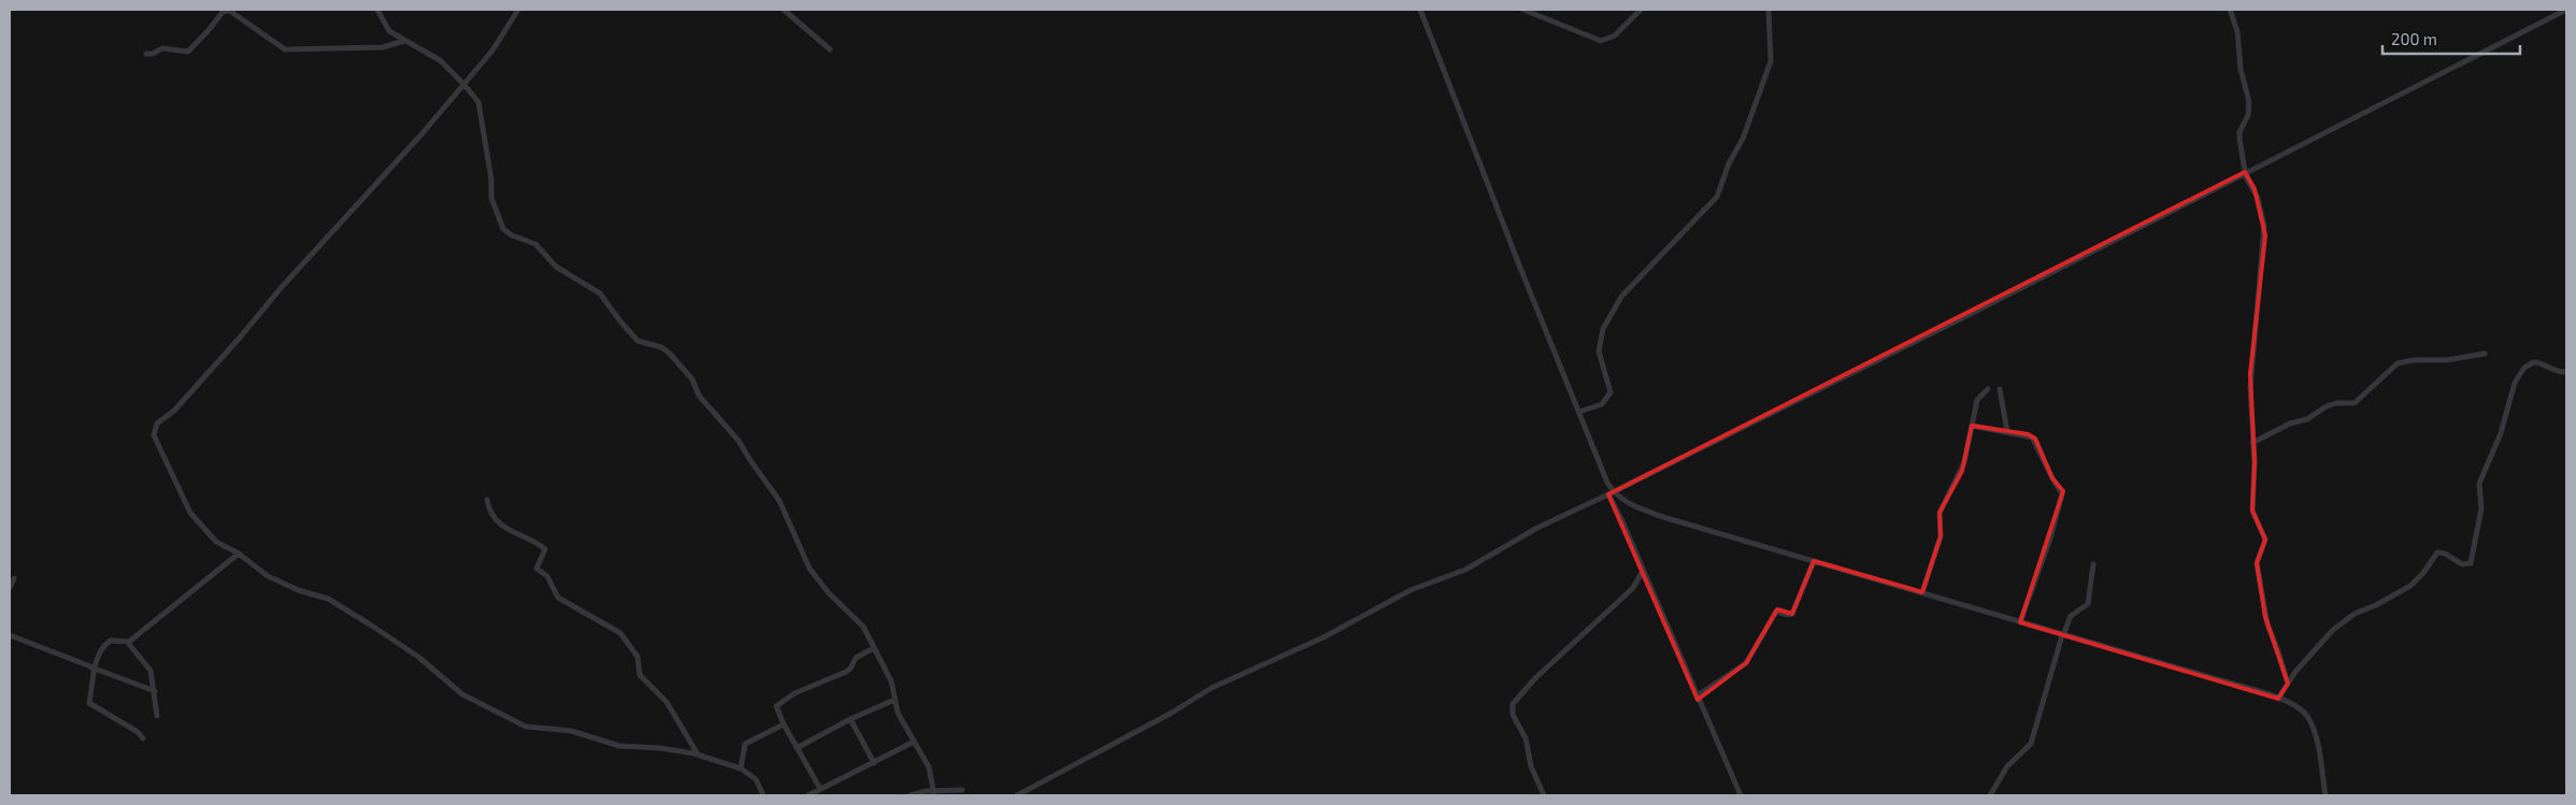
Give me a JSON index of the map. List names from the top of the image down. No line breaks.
{"scale_bar":"200 m"}
